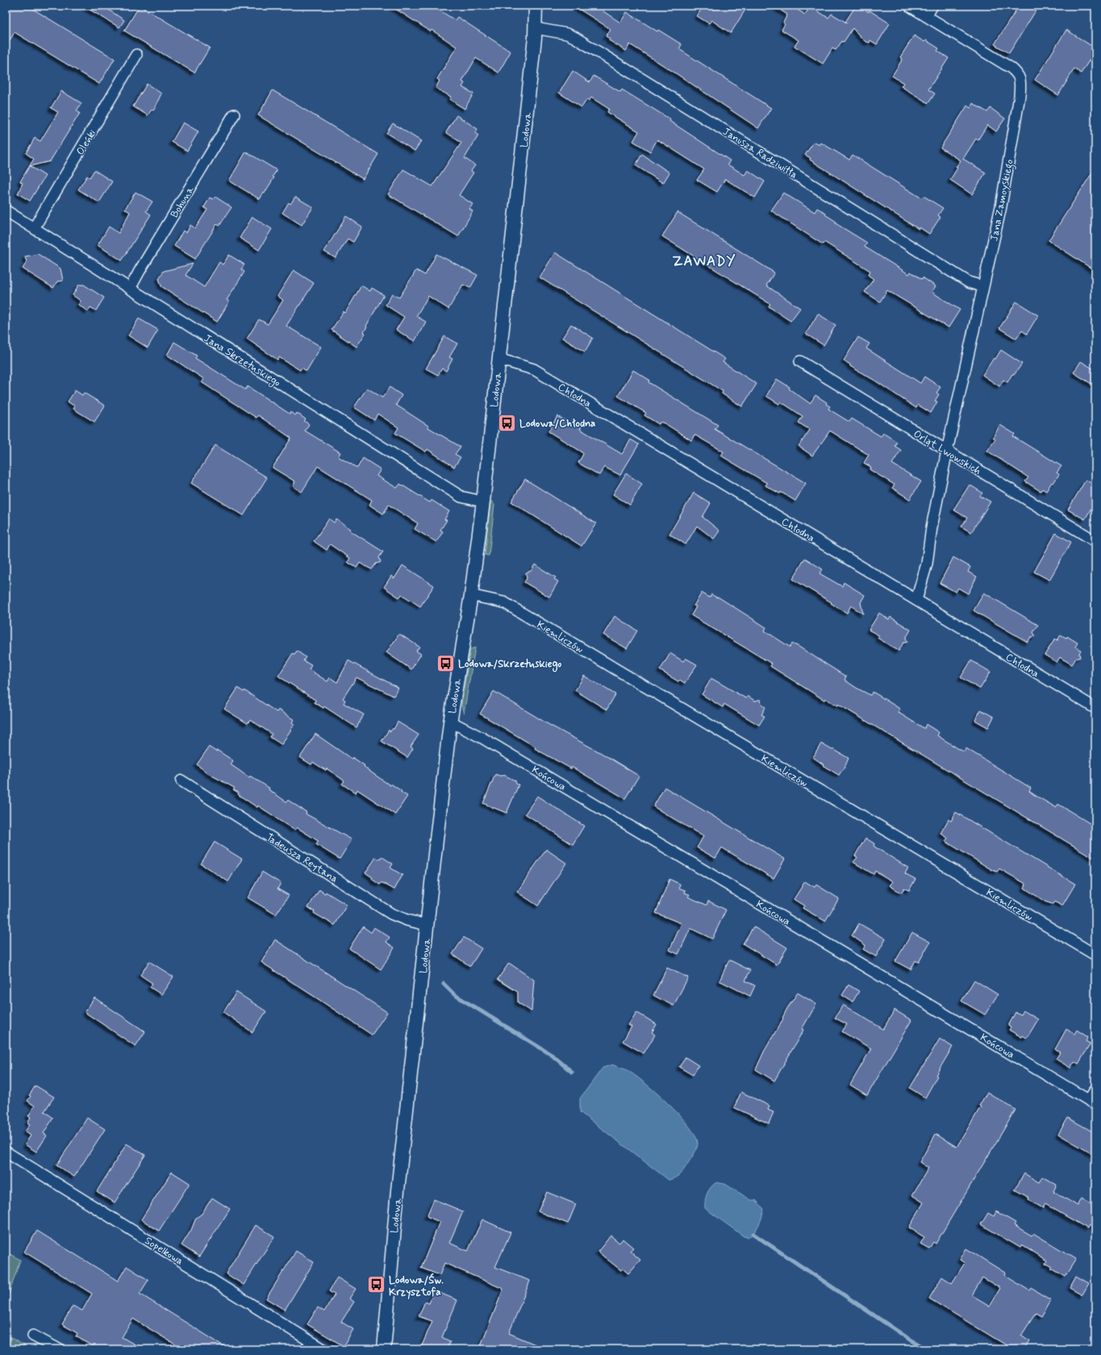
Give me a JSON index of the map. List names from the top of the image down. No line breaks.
{"streets":{"street":["Lodowa","Oleńki","Janusza Radziwiłła","Jana Zamoyskiego","Bohuna","Jana Skrzetuskiego","Chłodna","Orląt Lwowskich","Kiemliczów","Końcowa","Tadeusza Reytana","Sopelkowa"]},"crossings":[["Lodowa","Janusza Radziwiłła"],["Lodowa","Jana Skrzetuskiego"],["Lodowa","Chłodna"],["Lodowa","Kiemliczów"],["Lodowa","Końcowa"],["Lodowa","Tadeusza Reytana"],["Oleńki","Jana Skrzetuskiego"],["Janusza Radziwiłła","Jana Zamoyskiego"],["Jana Zamoyskiego","Chłodna"],["Jana Zamoyskiego","Orląt Lwowskich"],["Bohuna","Jana Skrzetuskiego"]],"districts":["ZAWADY"],"places":{"bus stop":["Lodowa/Chłodna","Lodowa/Skrzetuskiego","Lodowa/Św. Krzysztofa"]}}
